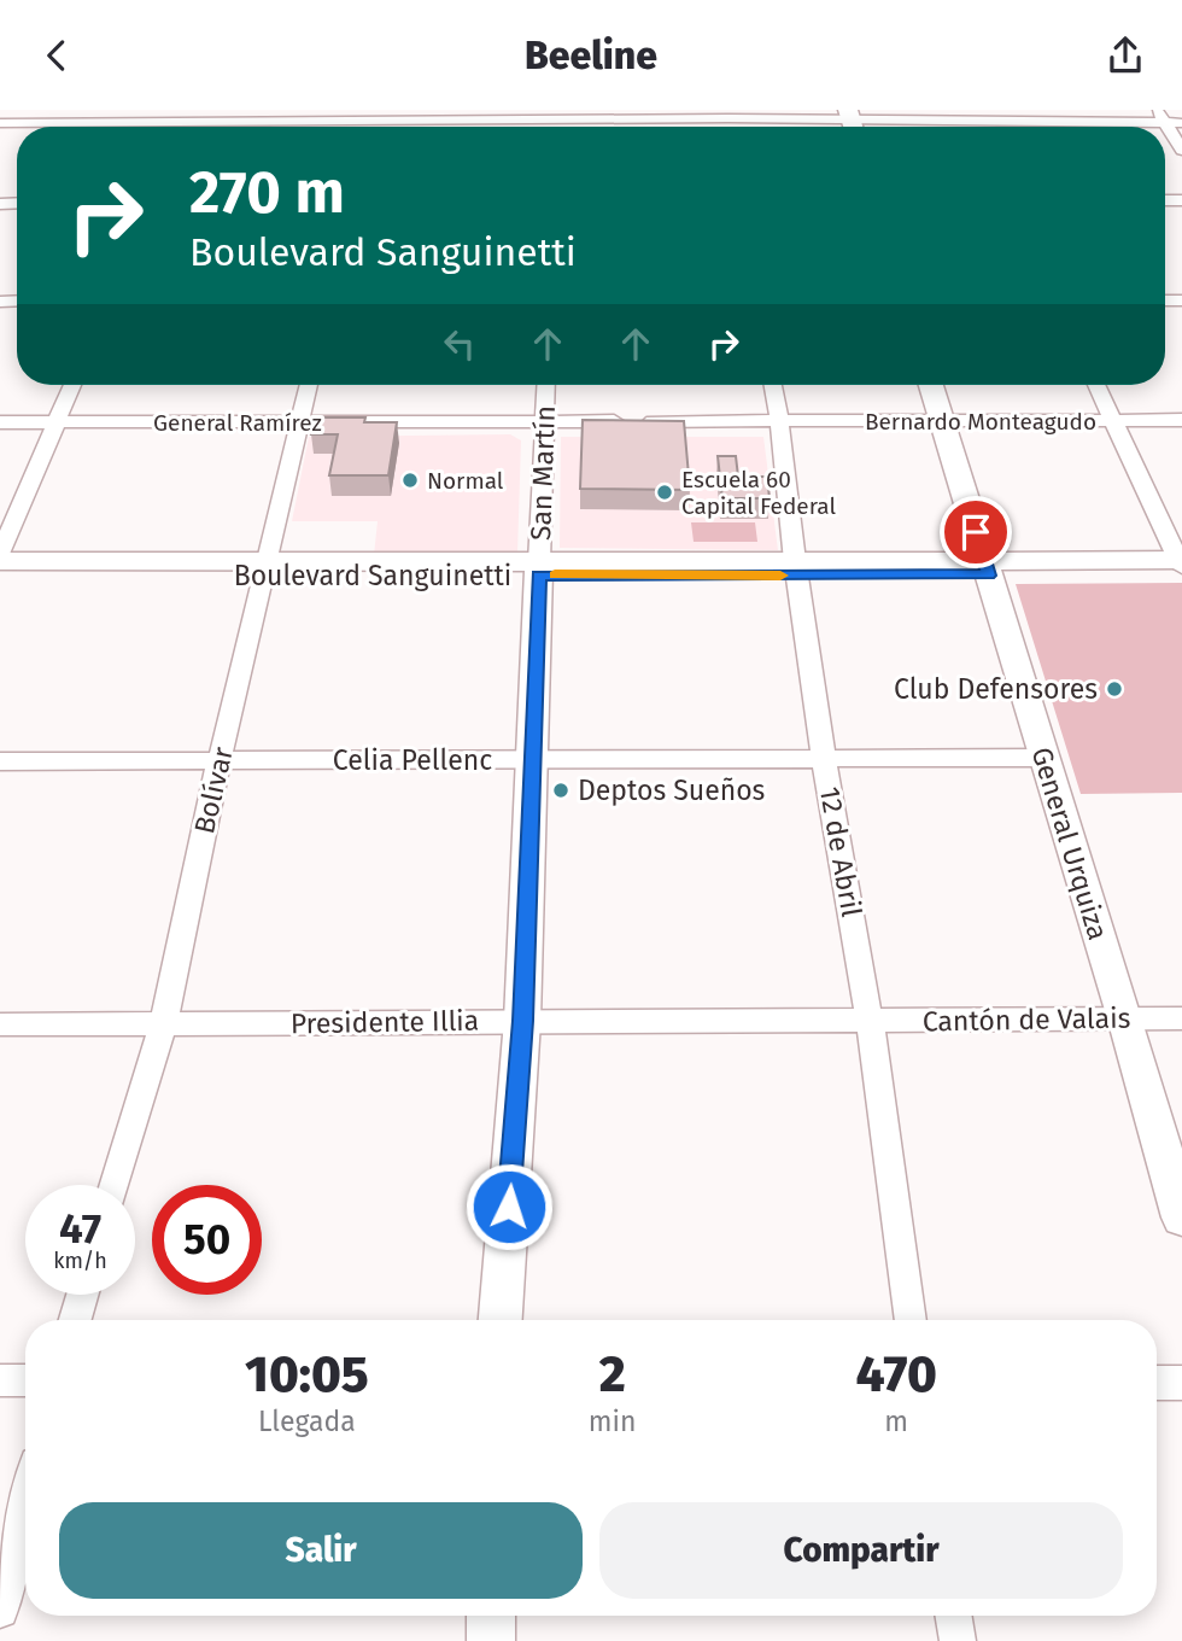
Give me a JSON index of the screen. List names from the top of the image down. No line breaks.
{"streets":{"main road":["San Martín","Boulevard Sanguinetti","General Urquiza"],"street":["Bernardo Monteagudo","General Ramírez","Celia Pellenc","Bolívar","12 de Abril","Cantón de Valais","Presidente Illia"]},"crossings":[["Bernardo Monteagudo","General Ramírez"],["Bernardo Monteagudo","General Urquiza"],["Bernardo Monteagudo","12 de Abril"],["General Ramírez","San Martín"],["General Ramírez","Bolívar"],["General Ramírez","12 de Abril"],["San Martín","Boulevard Sanguinetti"],["San Martín","Celia Pellenc"],["San Martín","Presidente Illia"],["Boulevard Sanguinetti","Bolívar"],["Boulevard Sanguinetti","General Urquiza"],["Boulevard Sanguinetti","12 de Abril"],["Celia Pellenc","Bolívar"],["Celia Pellenc","General Urquiza"],["Celia Pellenc","12 de Abril"],["Bolívar","Presidente Illia"],["General Urquiza","Cantón de Valais"],["12 de Abril","Cantón de Valais"],["12 de Abril","Presidente Illia"],["Cantón de Valais","Presidente Illia"]],"places":["Normal","Escuela 60 Capital Federal","Club Defensores","Deptos Sueños"],"page":{"header":"Beeline","turn":["270 m","Boulevard Sanguinetti"],"speed":"47 km/h","limit":"50","eta":["10:05","Llegada","2","min","470","m"],"buttons":["Salir","Compartir"]}}
